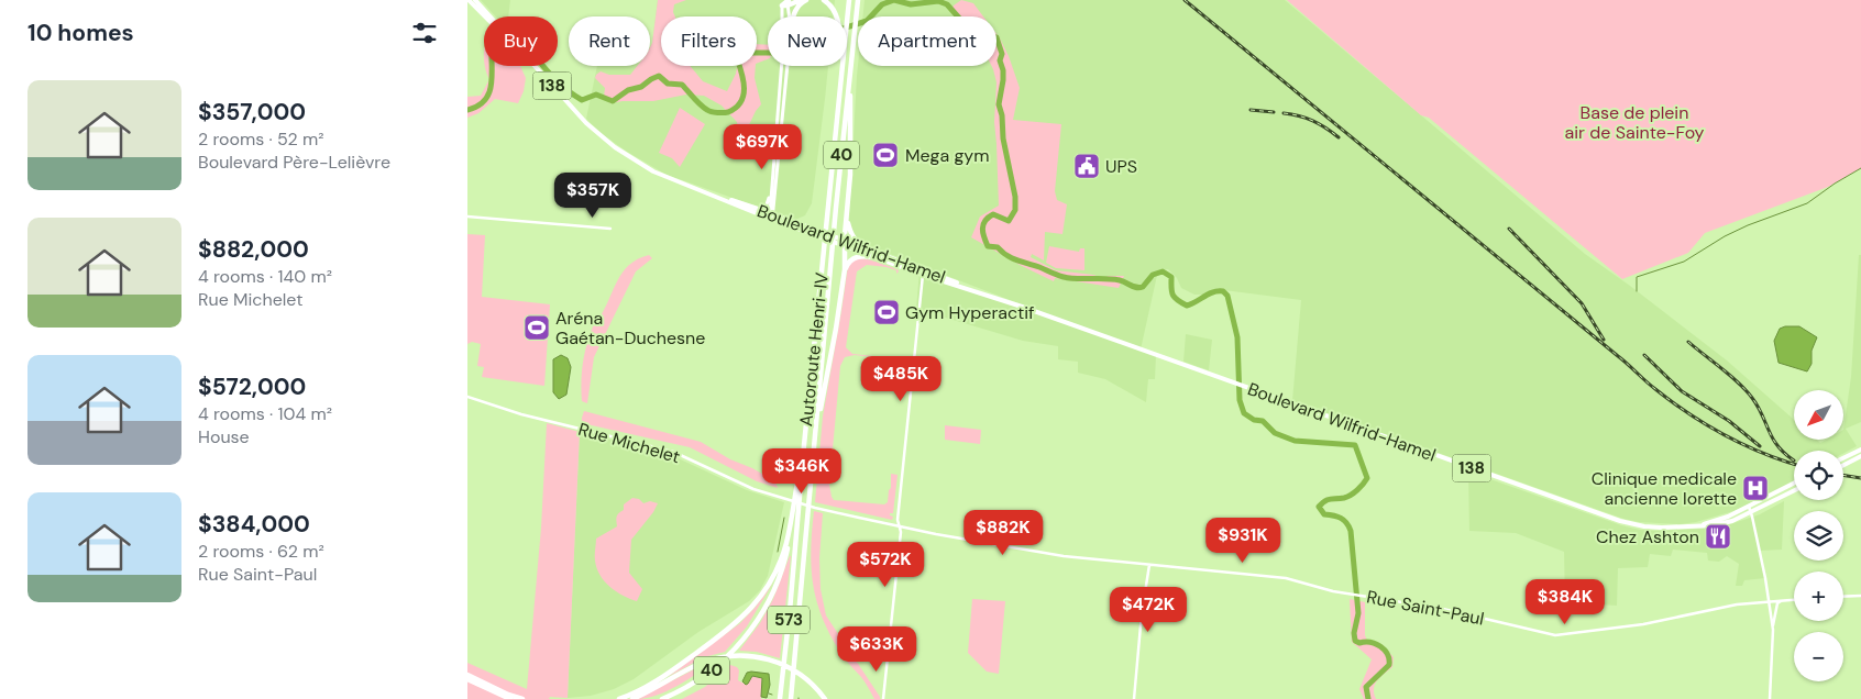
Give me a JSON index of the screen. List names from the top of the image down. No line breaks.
{"streets":{"highway":["40","Autoroute Henri-IV","573"],"main road":["138","Boulevard Wilfrid-Hamel"],"street":["Rue Michelet","Rue Saint-Paul"]},"crossings":[["40","573"],["Rue Michelet","Rue Saint-Paul"]],"parks":["Base de plein air de Sainte-Foy"],"places":{"sports":["Mega gym","Gym Hyperactif","Aréna Gaétan-Duchesne"],"public building":["UPS"],"hospital":["Clinique medicale ancienne lorette"],"restaurant":["Chez Ashton"]},"north":"bottom left","page":{"heading":"10 homes","chip":["Buy","Rent","Filters","New","Apartment"],"list":[{"name":"$357,000","note":"2 rooms · 52 m² · Boulevard Père-Lelièvre"},{"name":"$882,000","note":"4 rooms · 140 m² · Rue Michelet"},{"name":"$572,000","note":"4 rooms · 104 m² · House"},{"name":"$384,000","note":"2 rooms · 62 m² · Rue Saint-Paul"}],"price":["$697K","$357K","$485K","$346K","$882K","$931K","$572K","$384K","$472K","$633K"],"map_buttons":["+","−"]}}
